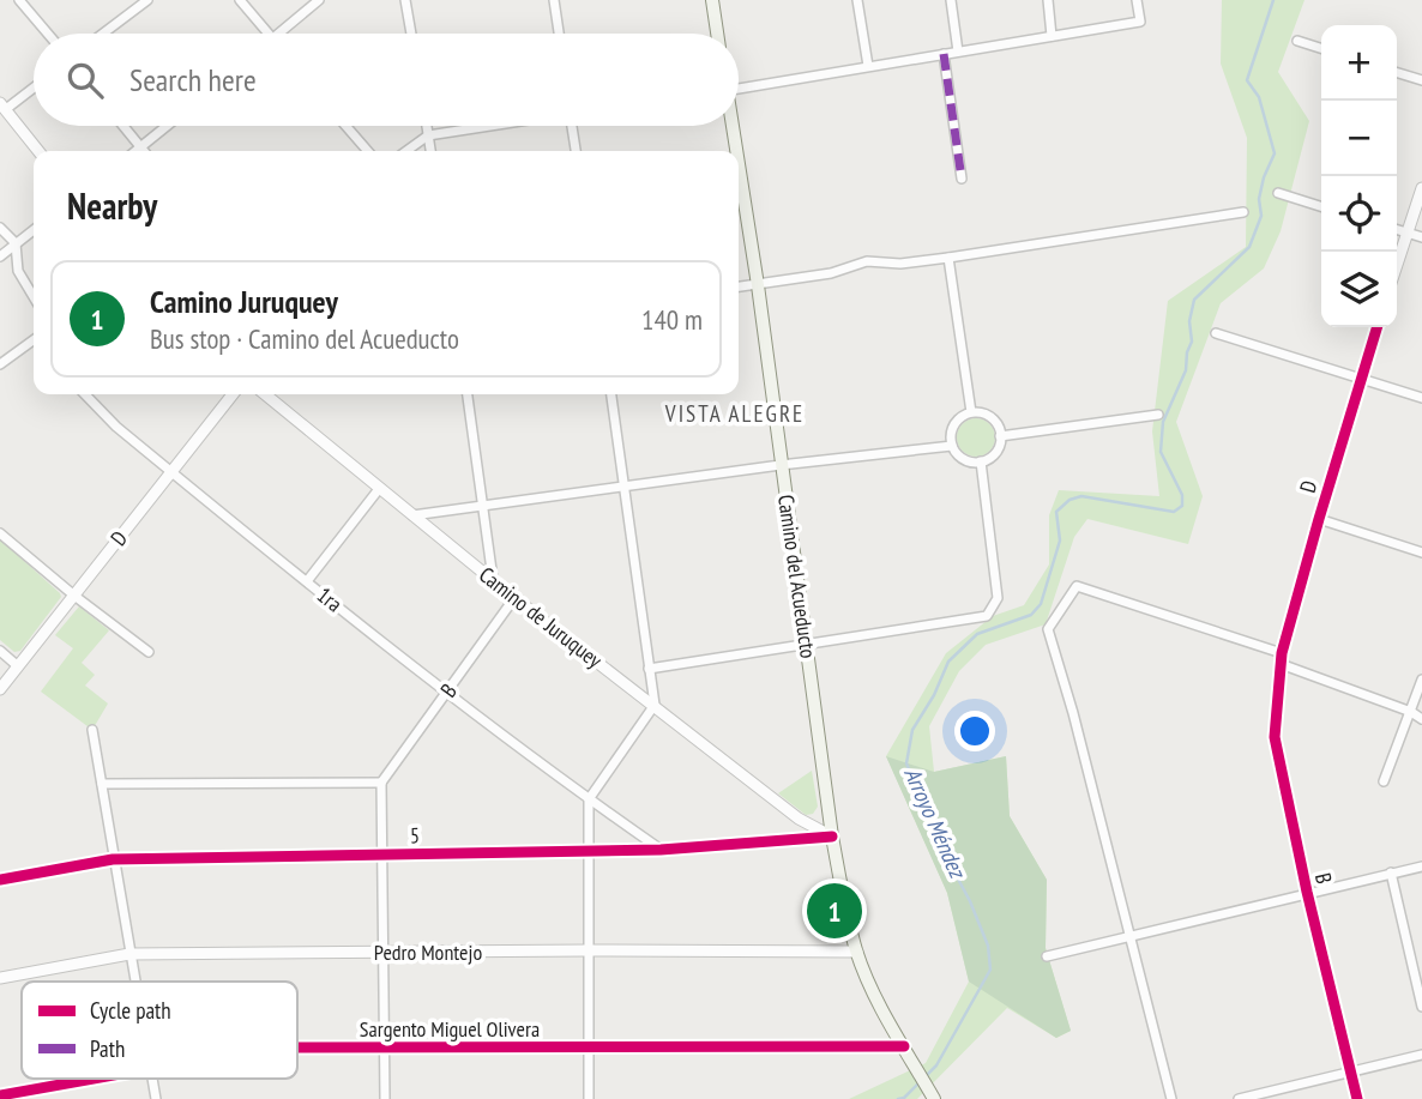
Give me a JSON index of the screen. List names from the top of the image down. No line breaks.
{"streets":{"main road":["Camino del Acueducto"],"street":["D","1ra","Camino de Juruquey","B","5","Pedro Montejo","Sargento Miguel Olivera"]},"crossings":[["D","1ra"],["D","B"],["Camino del Acueducto","Camino de Juruquey"],["Camino del Acueducto","5"],["Camino del Acueducto","Pedro Montejo"],["Camino del Acueducto","Sargento Miguel Olivera"],["1ra","B"],["1ra","5"],["Camino de Juruquey","B"],["Camino de Juruquey","5"]],"districts":["VISTA ALEGRE"],"water":["Arroyo Méndez"],"legend":["Cycle path","Path"],"page":{"map_buttons":["+","−"],"search":"Search here","heading":"Nearby","list":[{"mark":"1","name":"Camino Juruquey","note":"Bus stop · Camino del Acueducto","value":"140 m"}],"pins":"1"}}
